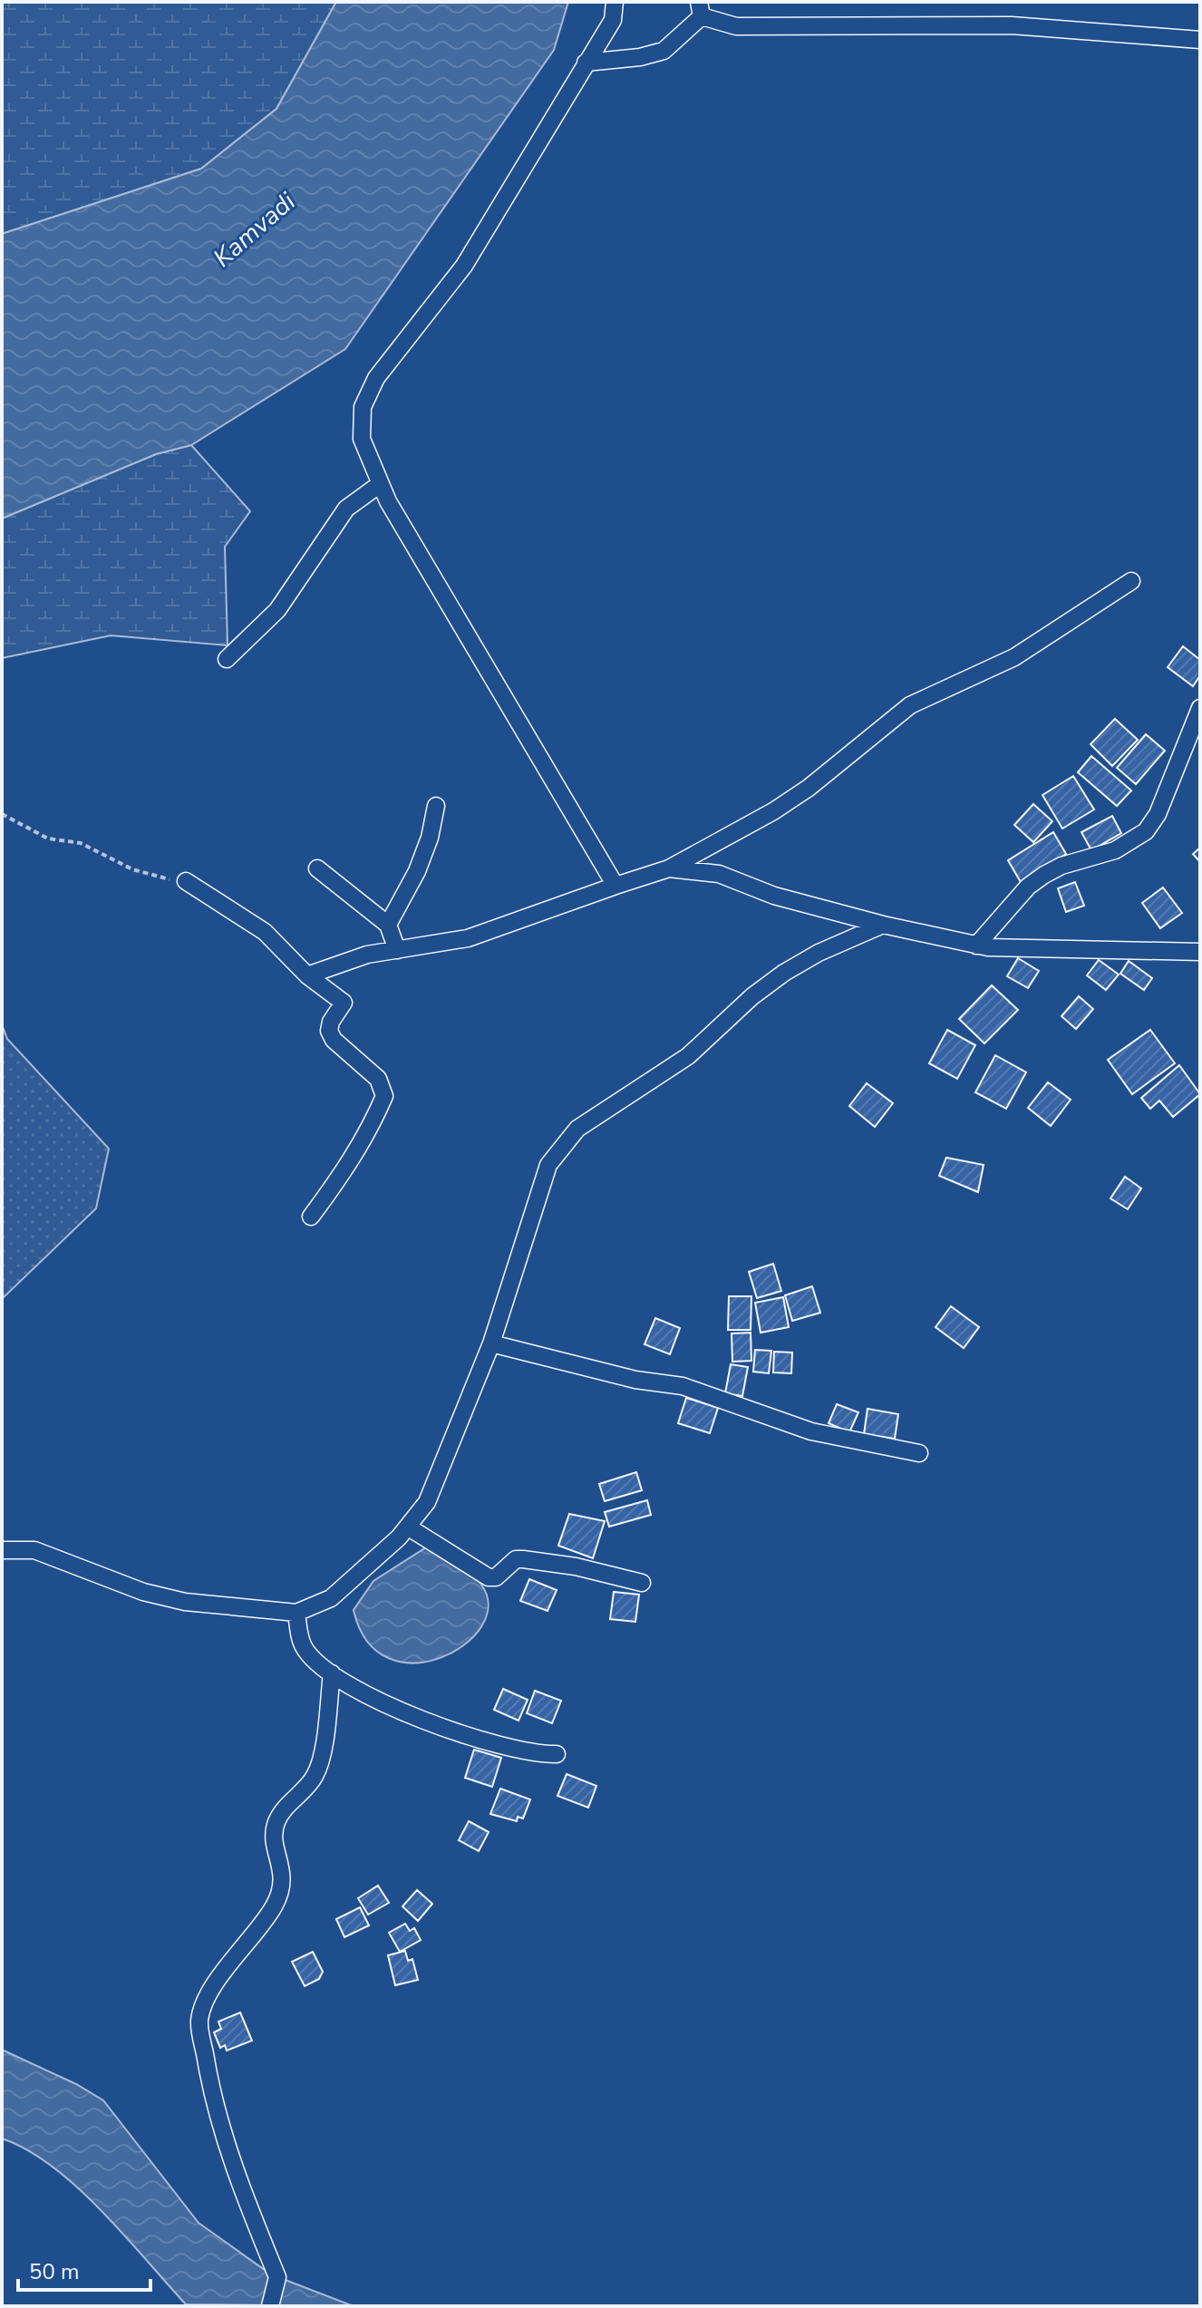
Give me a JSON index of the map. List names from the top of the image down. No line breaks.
{"water":["Kamvadi"],"scale_bar":"50 m"}
